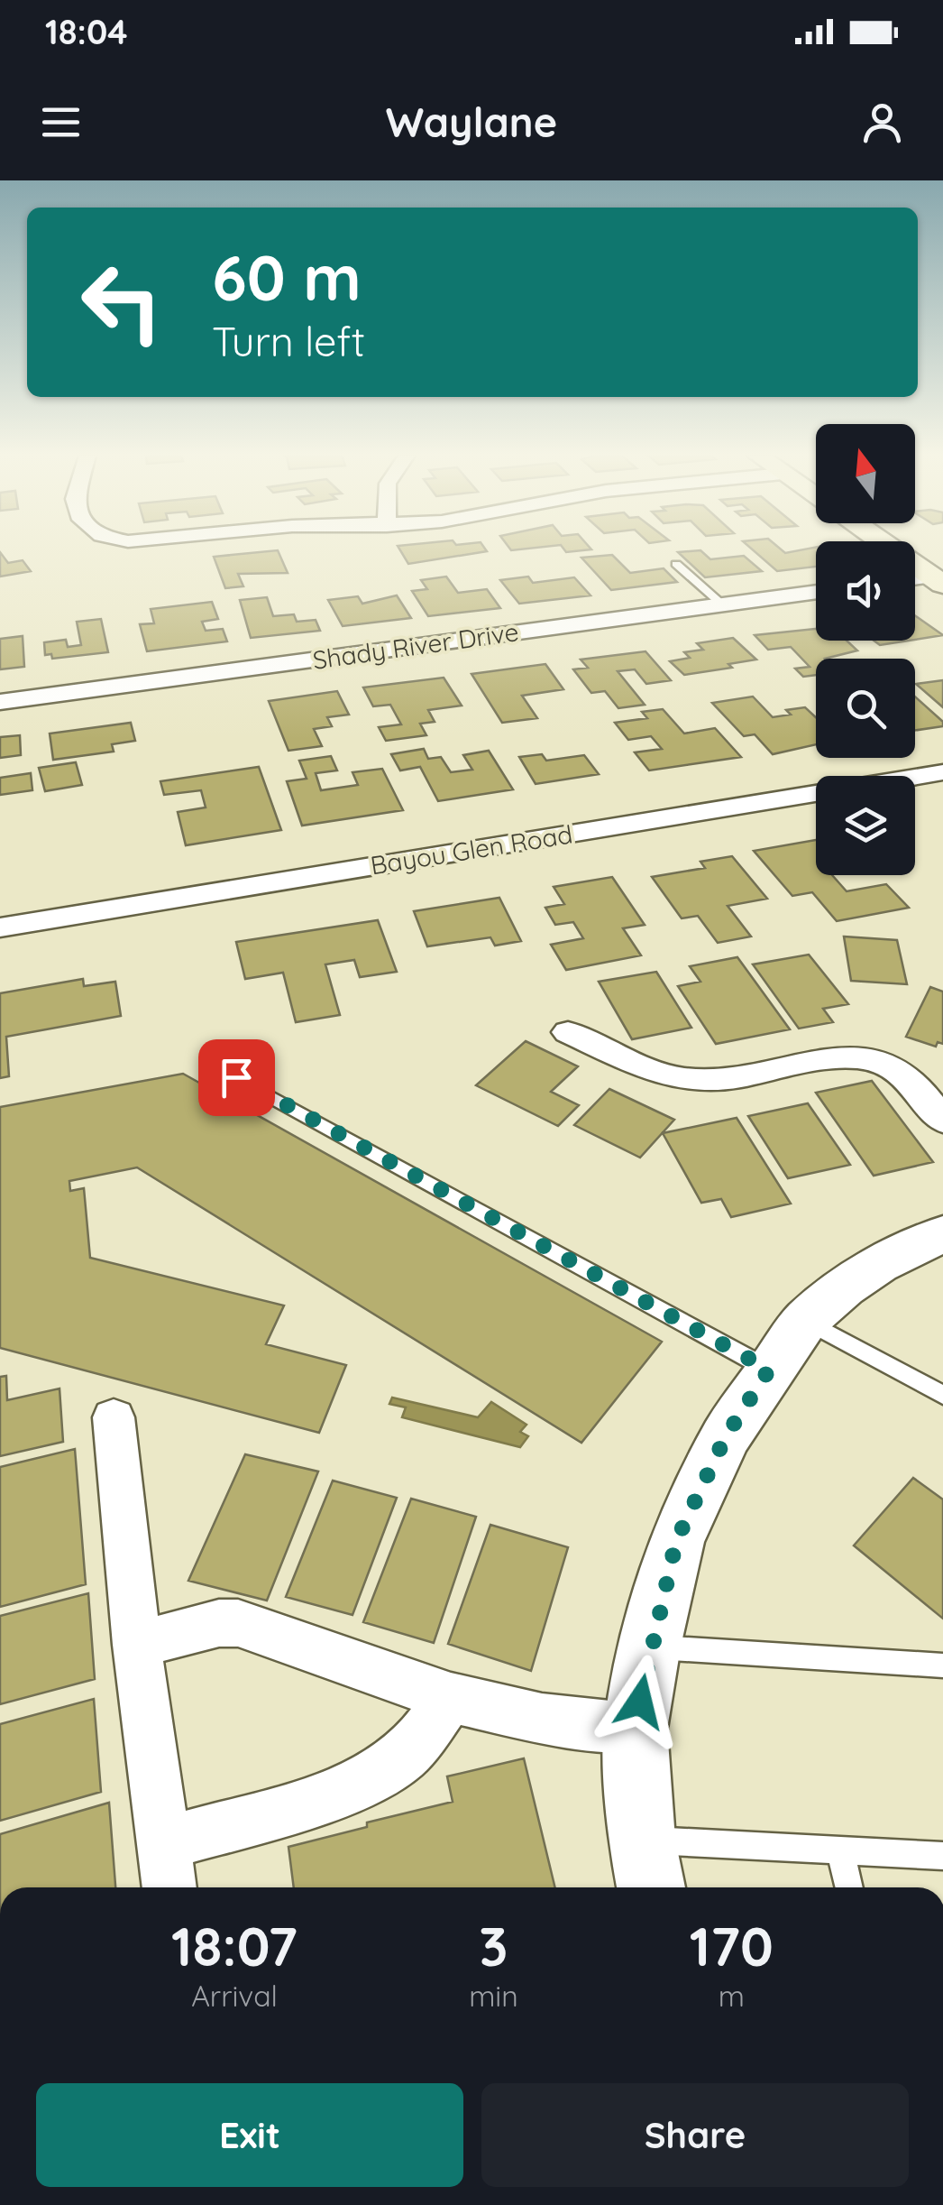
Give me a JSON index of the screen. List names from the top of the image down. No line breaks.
{"streets":{"street":["Shady River Drive","Bayou Glen Road"]},"north":"top","page":{"status":"18:04","header":"Waylane","turn":["60 m","Turn left"],"eta":["18:07","Arrival","3","min","170","m"],"buttons":["Exit","Share"]}}
